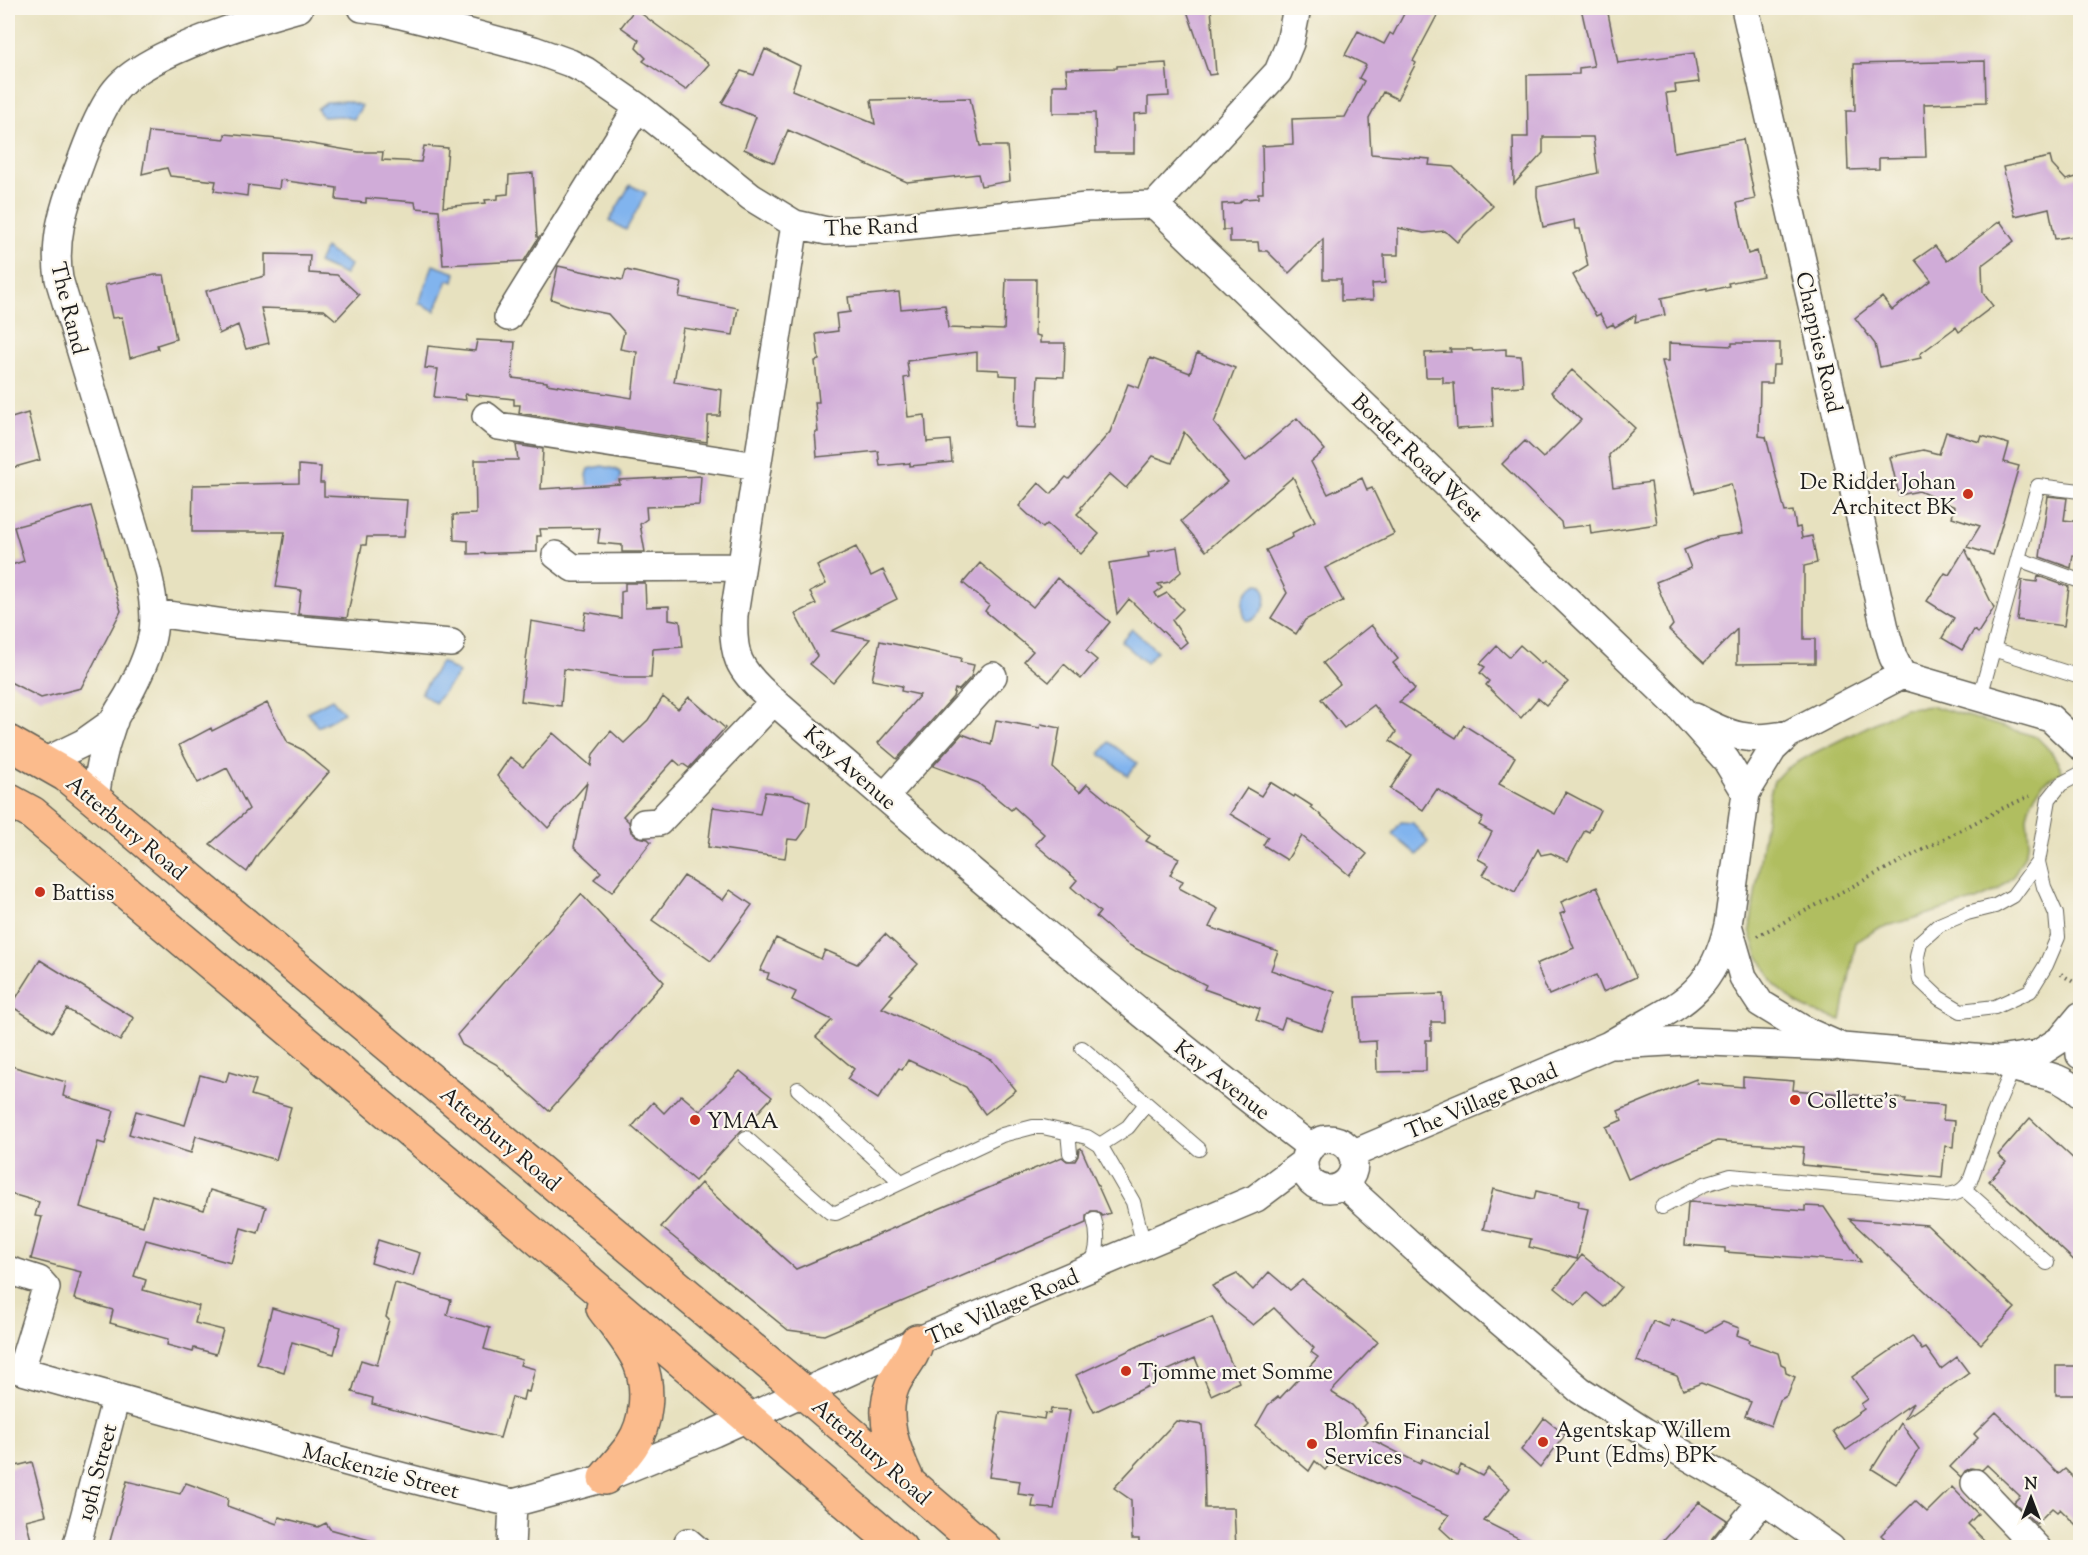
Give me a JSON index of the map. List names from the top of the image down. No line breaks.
{"streets":{"main road":["Atterbury Road"],"street":["The Rand","Chappies Road","Border Road West","Kay Avenue","The Village Road","Mackenzie Street","19th Street"]},"crossings":[["The Rand","Border Road West"],["The Rand","Kay Avenue"],["The Rand","Atterbury Road"],["Border Road West","The Village Road"],["Kay Avenue","The Village Road"],["Atterbury Road","The Village Road"],["The Village Road","Mackenzie Street"],["Mackenzie Street","19th Street"]],"places":["De Ridder Johan Architect BK","Battiss","Collette's","YMAA","Tjomme met Somme","Agentskap Willem Punt (Edms) BPK","Blomfin Financial Services"],"north":"top"}
